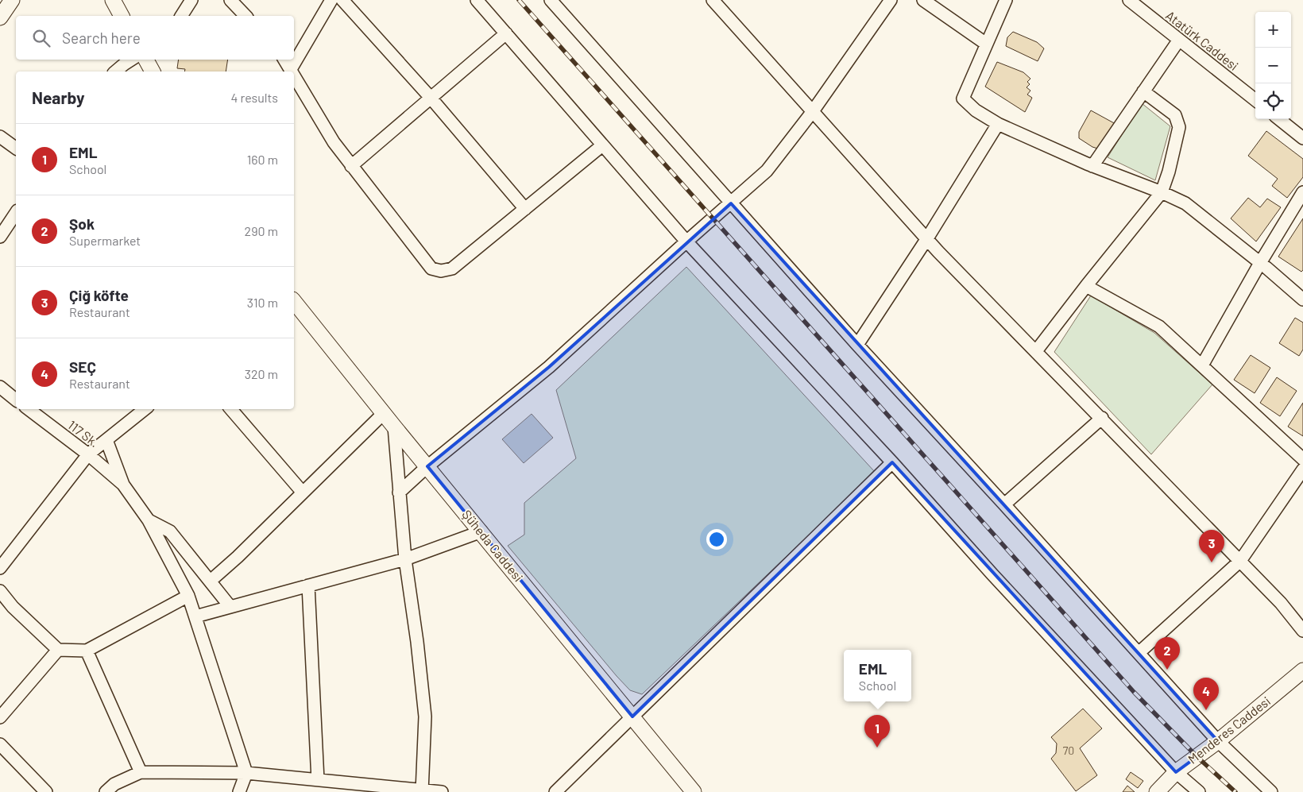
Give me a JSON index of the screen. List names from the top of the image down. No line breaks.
{"streets":{"main road":["Şüheda Caddesi","Menderes Caddesi"],"street":["Atatürk Caddesi","117 Sk."]},"house_numbers":["70"],"page":{"map_buttons":["+","−"],"search":"Search here","heading":["Nearby","4 results"],"list":[{"mark":"1","name":"EML","note":"School","value":"160 m"},{"mark":"2","name":"Şok","note":"Supermarket","value":"290 m"},{"mark":"3","name":"Çiğ köfte","note":"Restaurant","value":"310 m"},{"mark":"4","name":"SEÇ","note":"Restaurant","value":"320 m"}],"pins":["3","2","4","1"],"popup":["EML","School"]}}
